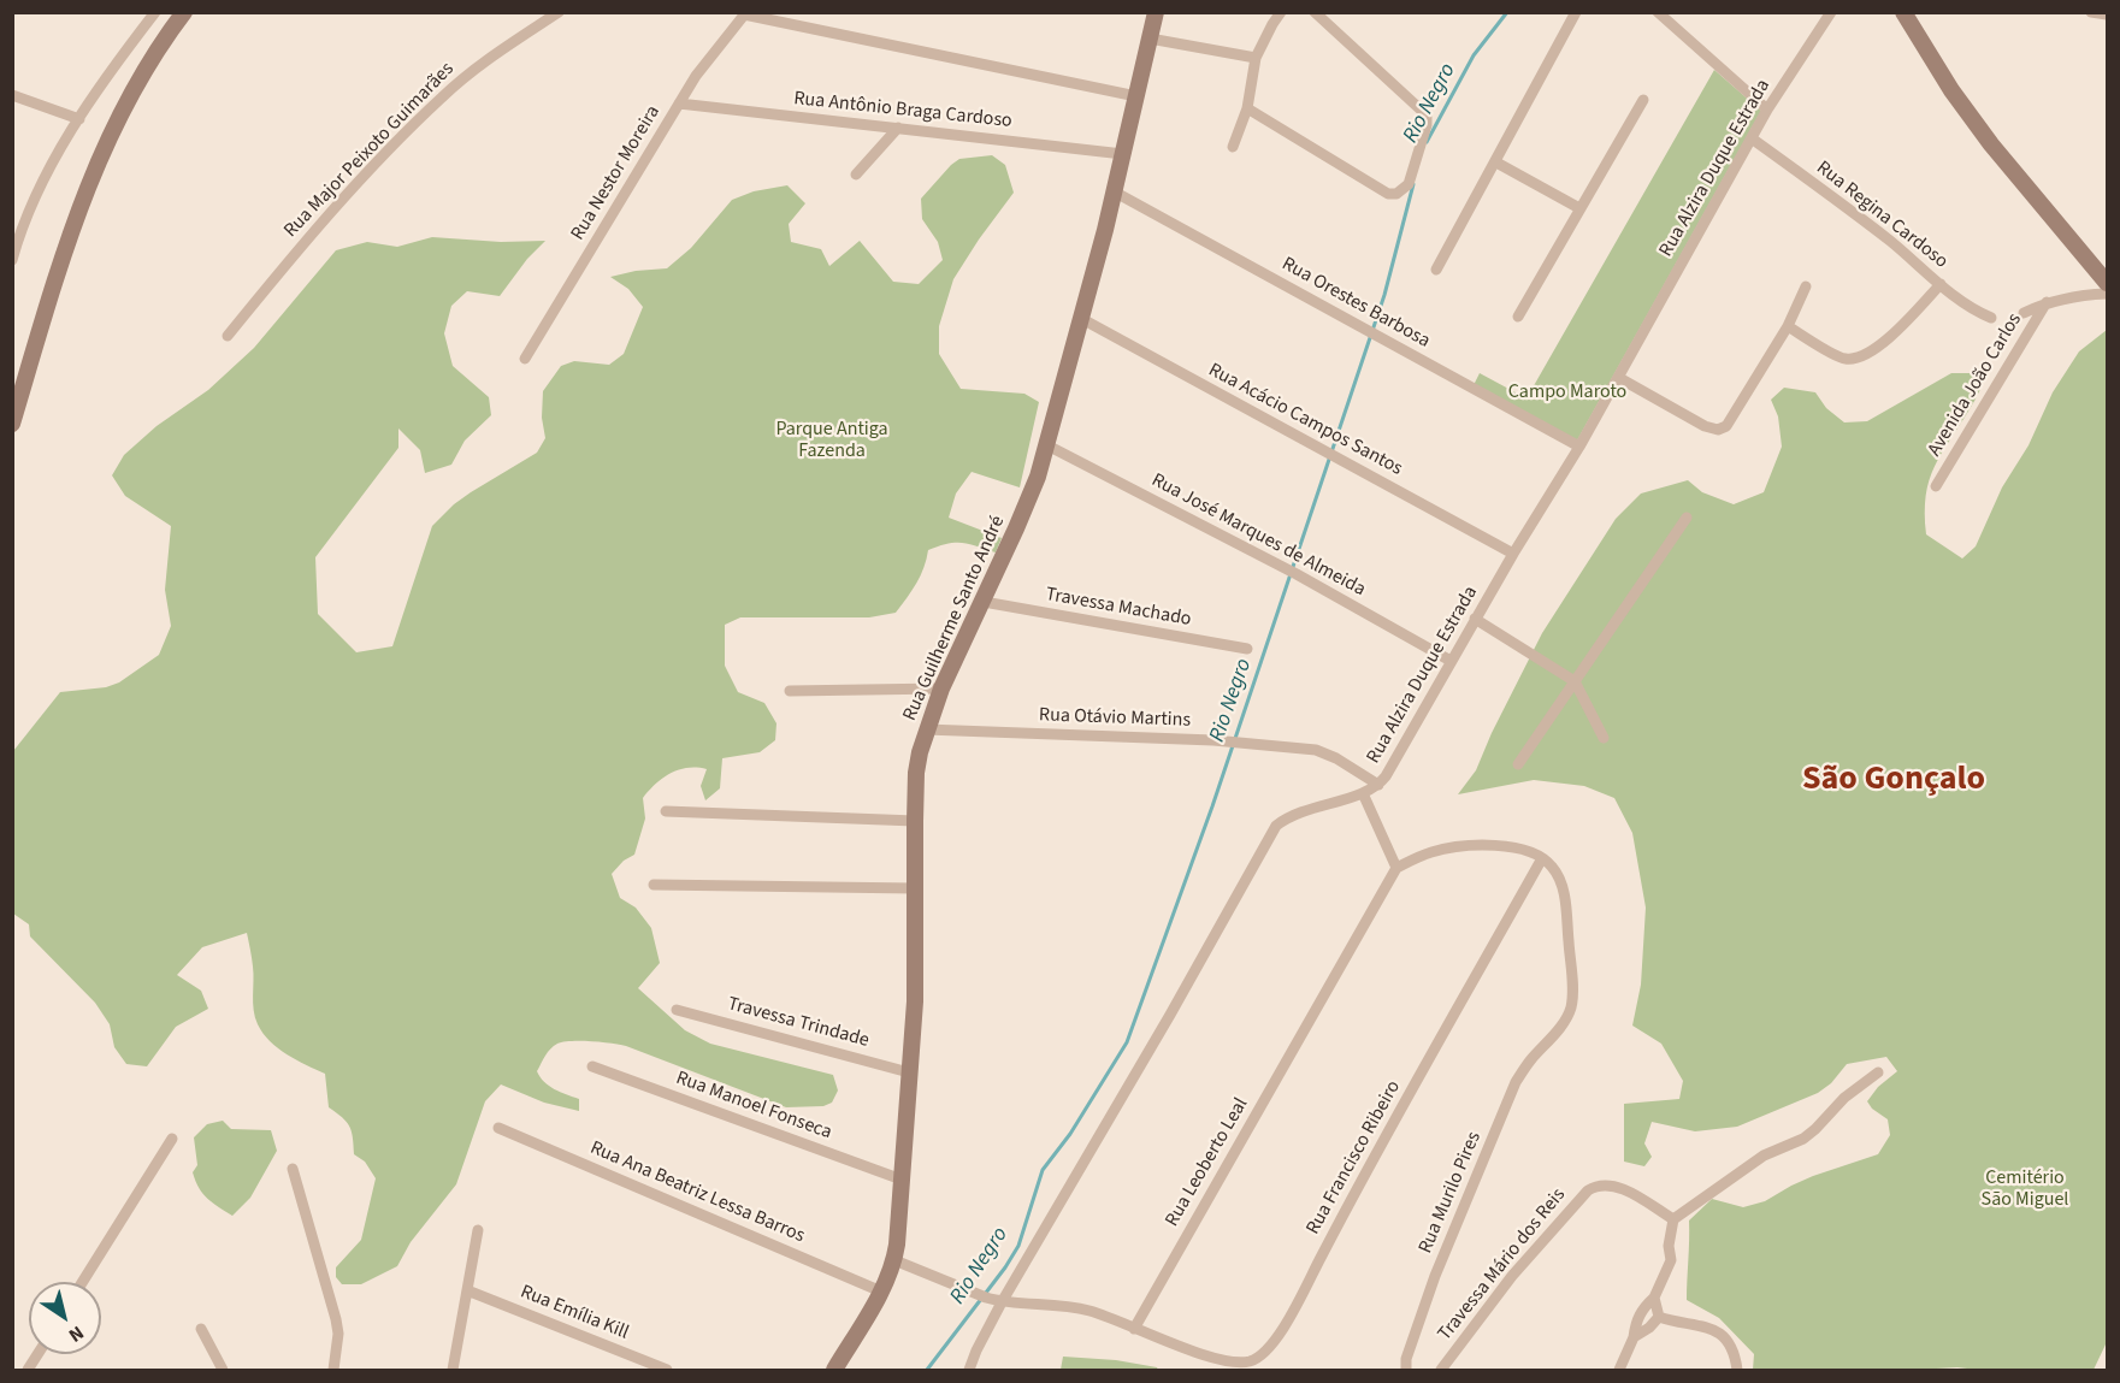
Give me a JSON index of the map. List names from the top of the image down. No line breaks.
{"streets":{"street":["Rua Antônio Braga Cardoso","Rua Major Peixoto Guimarães","Rua Alzira Duque Estrada","Rua Nestor Moreira","Rua Regina Cardoso","Rua Orestes Barbosa","Avenida João Carlos","Rua Acácio Campos Santos","Rua José Marques de Almeida","Travessa Machado","Rua Guilherme Santo André","Rua Otávio Martins","Travessa Trindade","Rua Manoel Fonseca","Rua Francisco Ribeiro","Rua Leoberto Leal","Rua Ana Beatriz Lessa Barros","Rua Murilo Pires","Travessa Mário dos Reis","Rua Emília Kill"]},"crossings":[["Rua Antônio Braga Cardoso","Rua Nestor Moreira"],["Rua Antônio Braga Cardoso","Rua Guilherme Santo André"],["Rua Alzira Duque Estrada","Rua Regina Cardoso"],["Rua Alzira Duque Estrada","Rua Orestes Barbosa"],["Rua Alzira Duque Estrada","Rua Acácio Campos Santos"],["Rua Alzira Duque Estrada","Rua José Marques de Almeida"],["Rua Alzira Duque Estrada","Rua Otávio Martins"],["Rua Orestes Barbosa","Rua Guilherme Santo André"],["Rua Acácio Campos Santos","Rua Guilherme Santo André"],["Rua José Marques de Almeida","Rua Guilherme Santo André"],["Travessa Machado","Rua Guilherme Santo André"],["Rua Guilherme Santo André","Rua Otávio Martins"],["Rua Guilherme Santo André","Travessa Trindade"],["Rua Guilherme Santo André","Rua Manoel Fonseca"],["Rua Guilherme Santo André","Rua Ana Beatriz Lessa Barros"],["Rua Francisco Ribeiro","Rua Leoberto Leal"],["Rua Francisco Ribeiro","Rua Murilo Pires"]],"districts":["São Gonçalo"],"water":["Rio Negro"],"parks":["Campo Maroto","Parque Antiga Fazenda","Cemitério São Miguel"],"north":"bottom right"}
